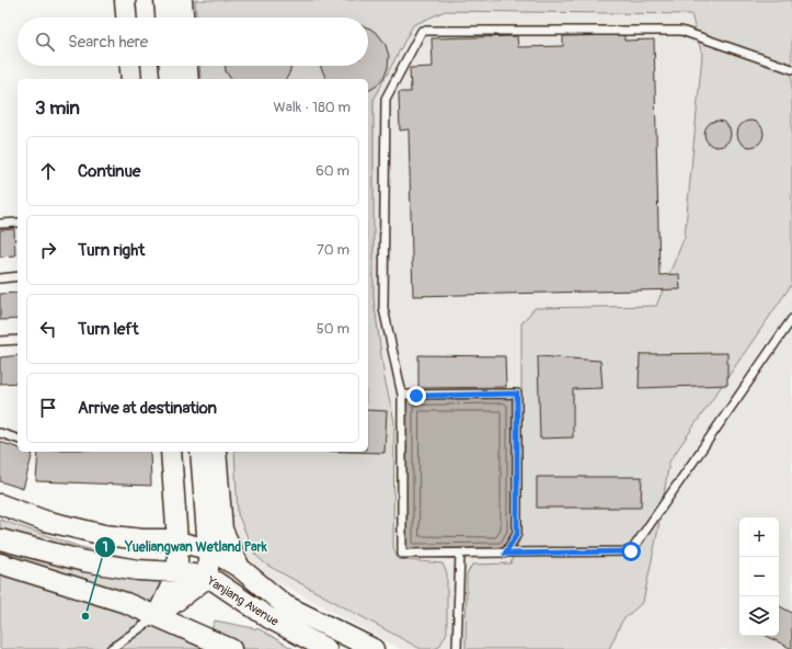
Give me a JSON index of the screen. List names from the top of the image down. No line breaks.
{"streets":{"main road":["Yanjiang Avenue"]},"places":["Yueliangwan Wetland Park"],"page":{"search":"Search here","heading":["3 min","Walk · 180 m"],"list":[["Continue","60 m"],["Turn right","70 m"],["Turn left","50 m"],"Arrive at destination"],"map_buttons":["+","−"]}}
